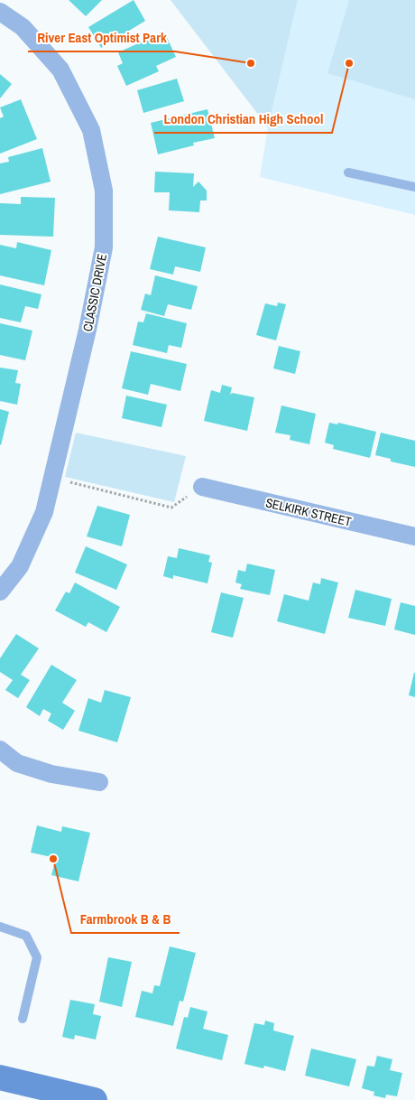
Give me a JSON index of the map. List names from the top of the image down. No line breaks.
{"streets":{"street":["CLASSIC DRIVE","SELKIRK STREET"]},"places":["River East Optimist Park","London Christian High School","Farmbrook B & B"]}
